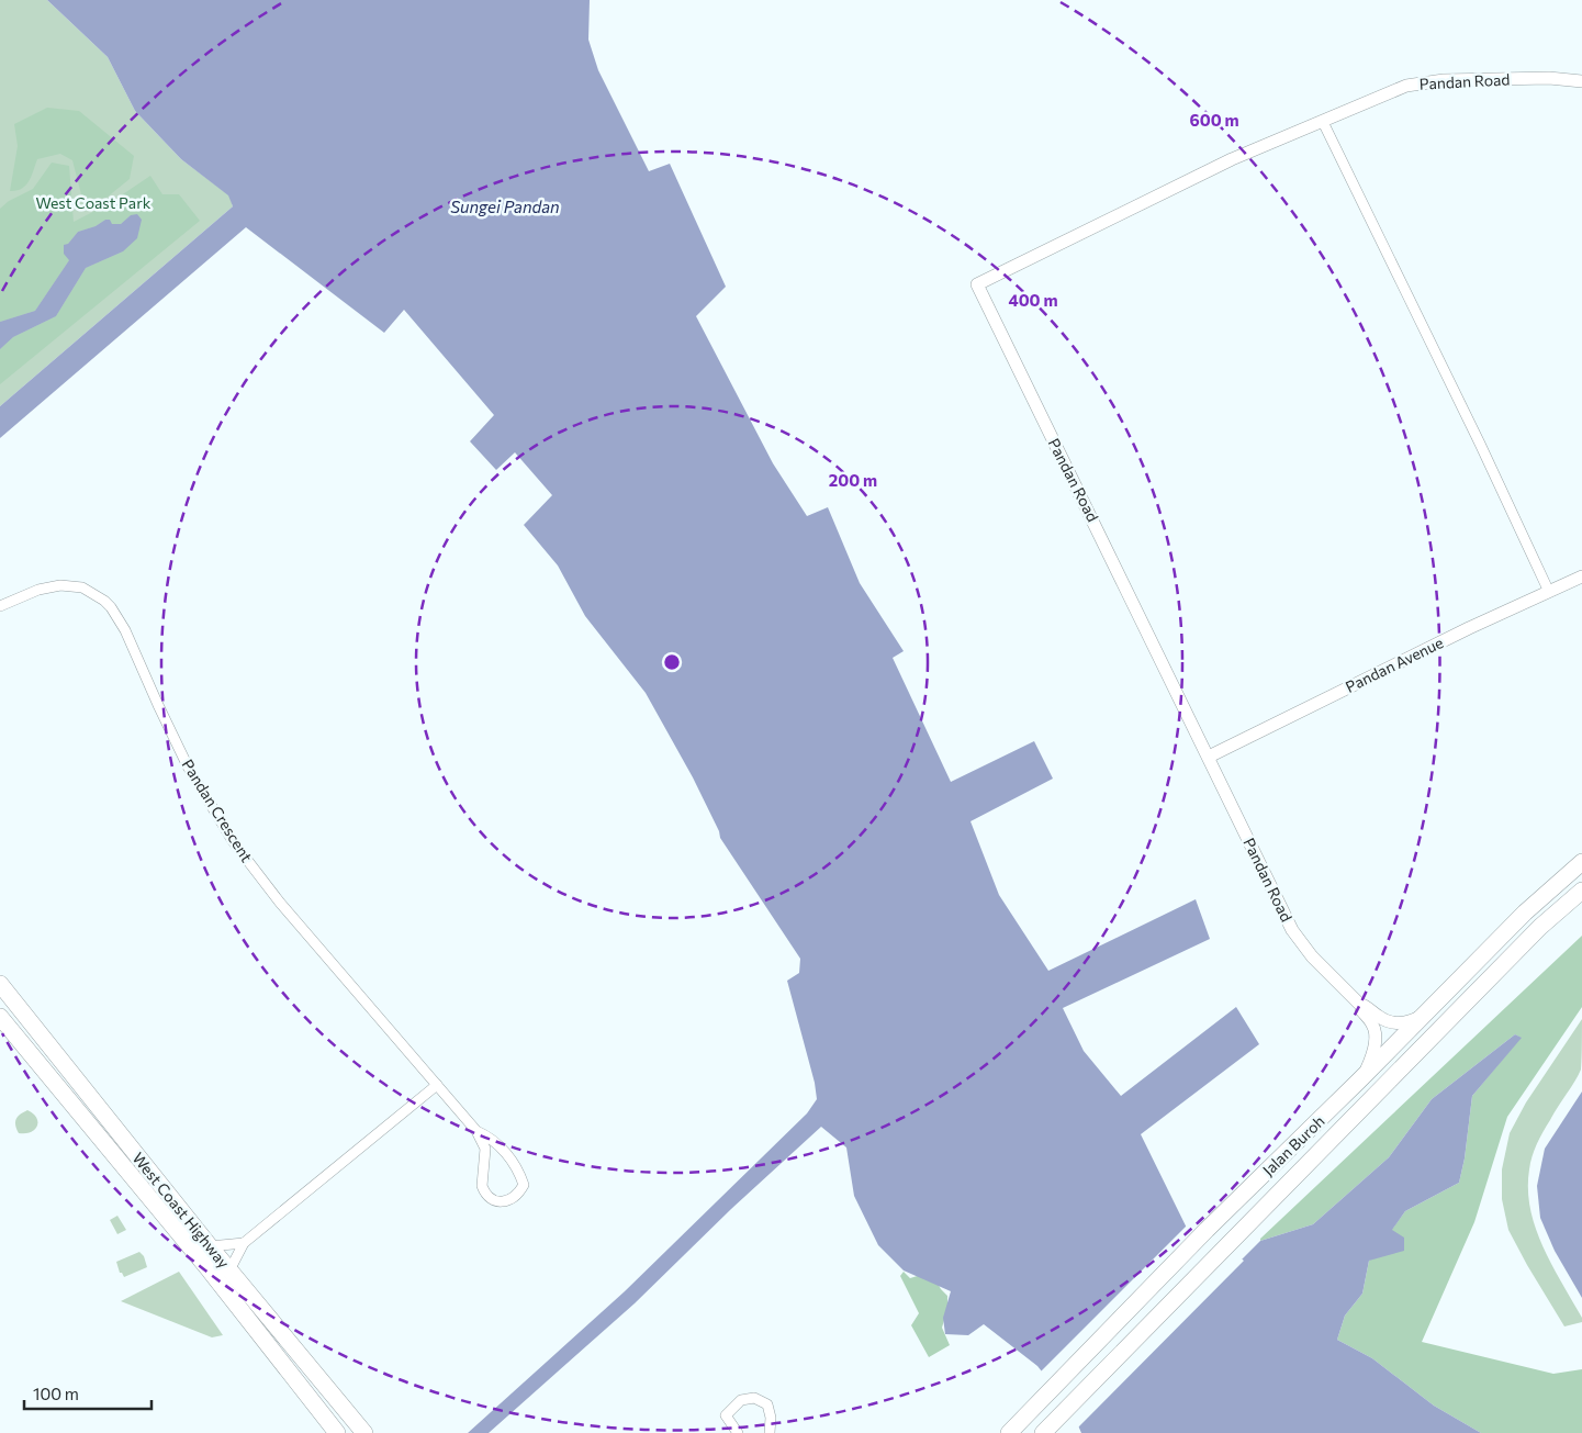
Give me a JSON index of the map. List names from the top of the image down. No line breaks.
{"streets":{"highway":["Jalan Buroh","West Coast Highway"],"street":["Pandan Road","Pandan Avenue","Pandan Crescent"]},"crossings":[["Pandan Road","Pandan Avenue"],["Pandan Road","Jalan Buroh"]],"water":["Sungei Pandan"],"parks":["West Coast Park"],"scale_bar":"100 m","rings":["600 m","400 m","200 m"]}
